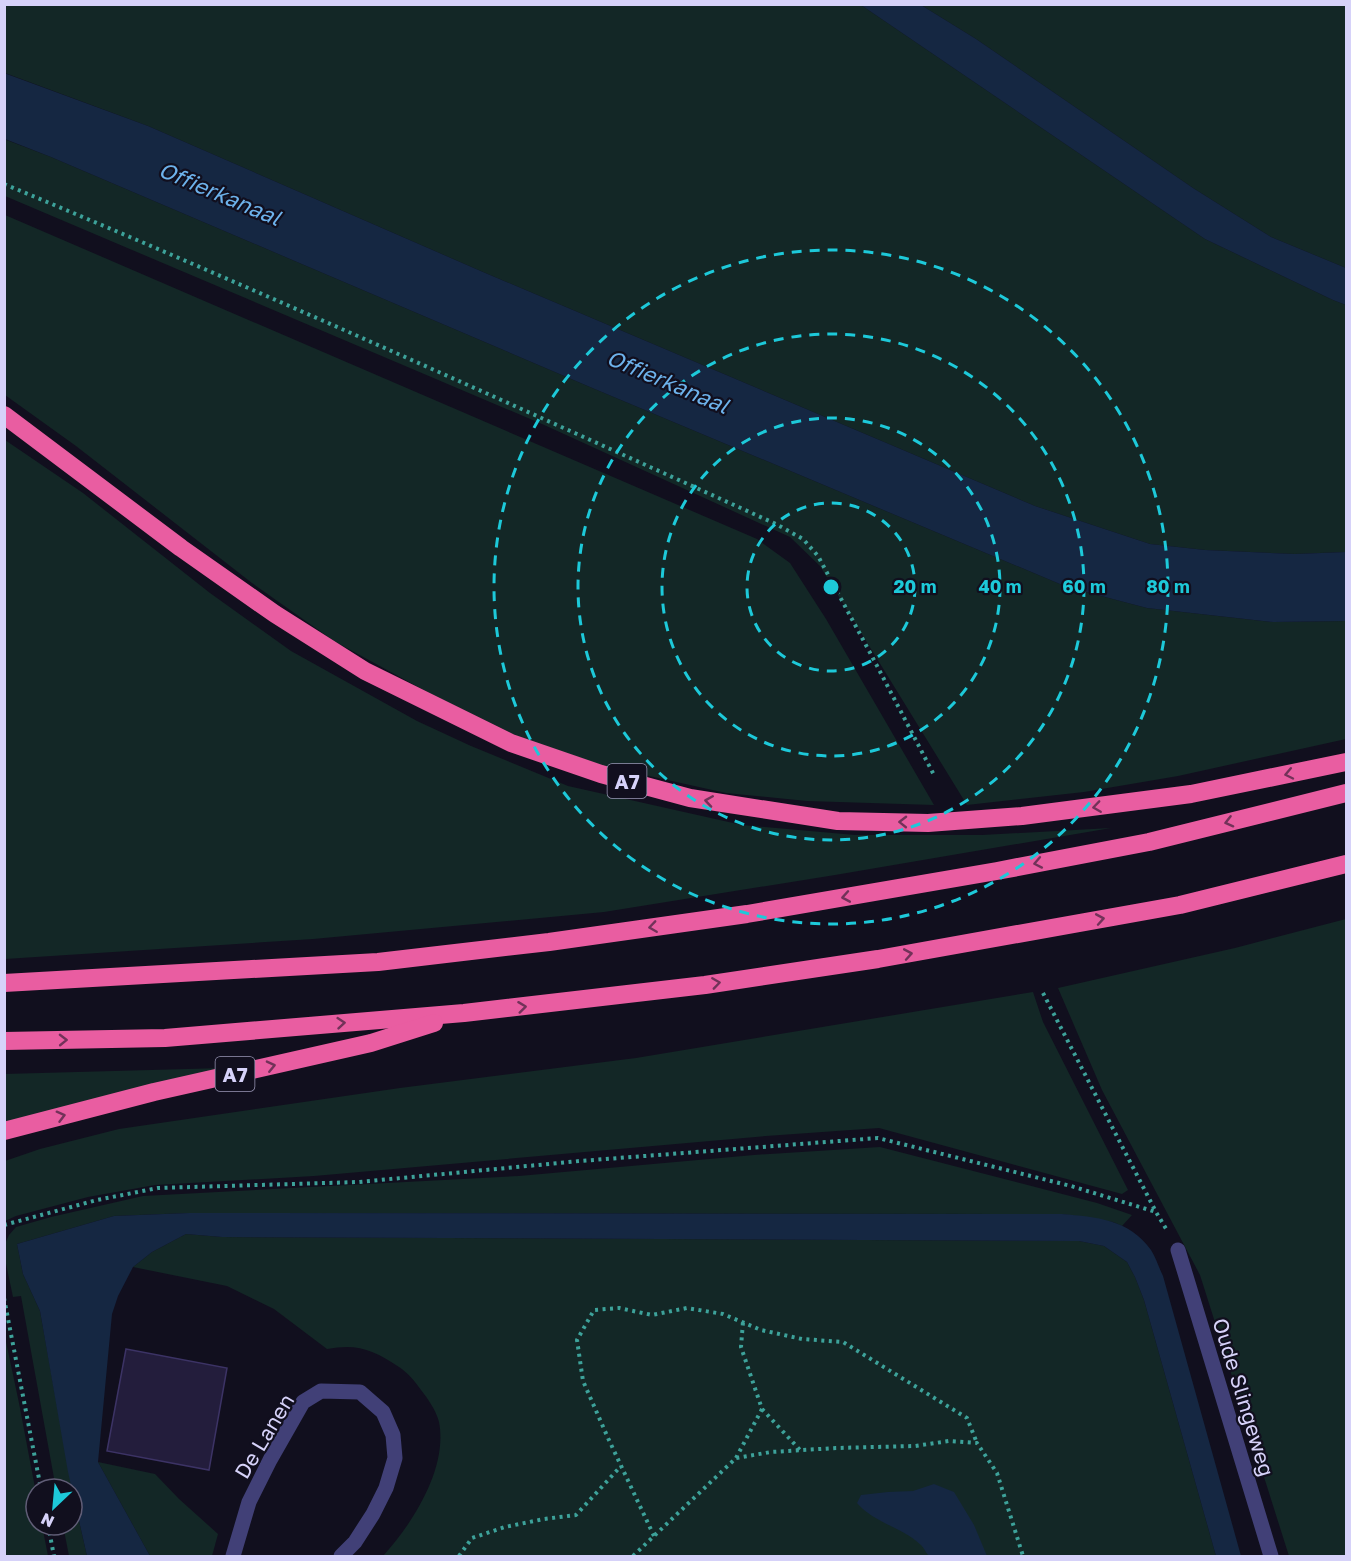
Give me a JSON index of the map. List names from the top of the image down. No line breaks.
{"streets":{"highway":["A7"],"street":["Oude Slingeweg","De Lanen"]},"water":["Offierkanaal"],"north":"bottom left","rings":["20 m","40 m","60 m","80 m"]}
